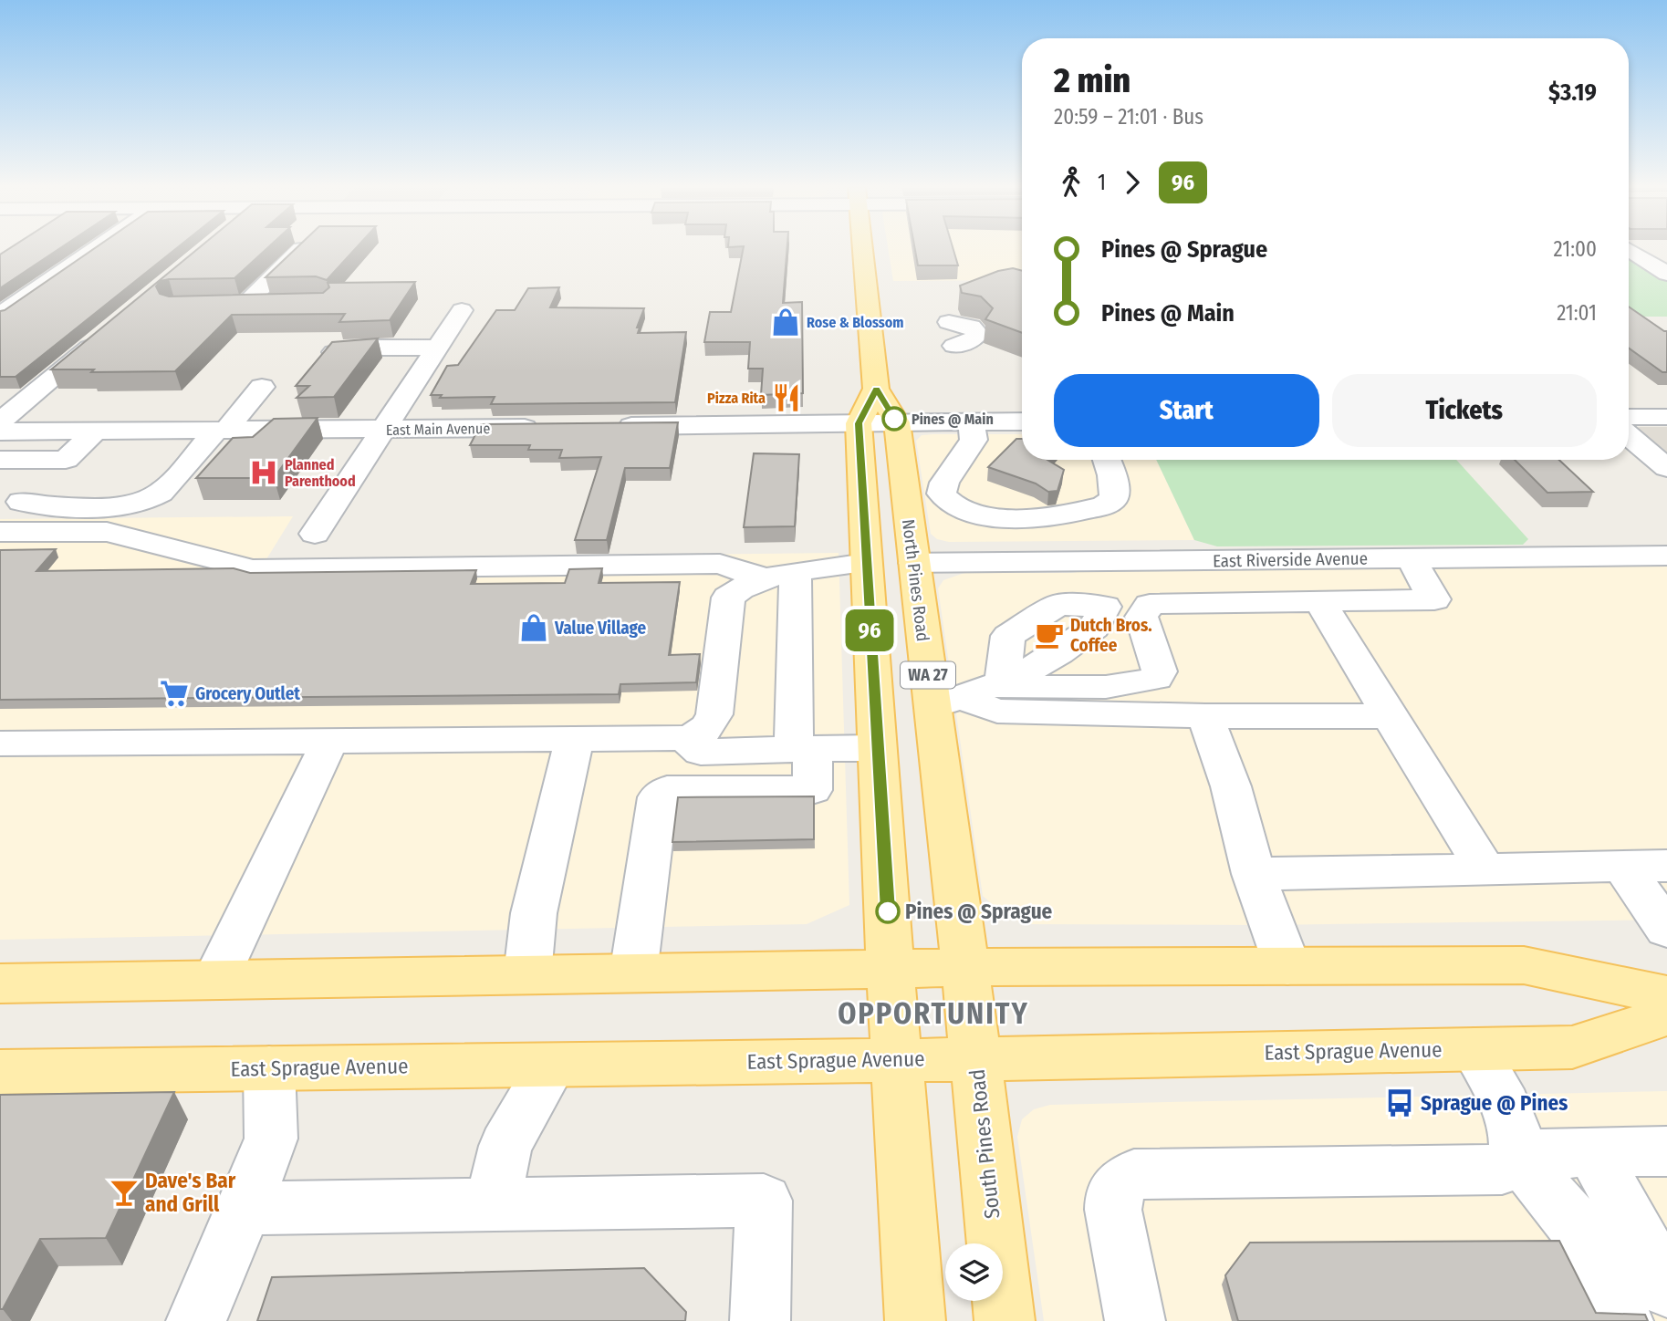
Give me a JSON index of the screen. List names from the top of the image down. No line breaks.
{"streets":{"main road":["North Pines Road","WA 27","East Sprague Avenue","South Pines Road"],"street":["East Main Avenue","East Riverside Avenue"]},"crossings":[["East Riverside Avenue","North Pines Road"],["North Pines Road","South Pines Road"],["East Sprague Avenue","South Pines Road"]],"districts":["OPPORTUNITY"],"places":{"shop":["Rose & Blossom","Value Village"],"restaurant":["Pizza Rita"],"other":["Pines @ Main","Pines @ Sprague"],"hospital":["Planned Parenthood"],"cafe":["Dutch Bros. Coffee"],"supermarket":["Grocery Outlet"],"bus stop":["Sprague @ Pines"],"bar":["Dave's Bar and Grill"]},"lines":["bus line 96"],"page":{"on_map":"96","heading":["2 min","20:59 – 21:01 · Bus","$3.19"],"legs":["1","96"],"list":[{"name":"Pines @ Sprague","value":"21:00"},{"name":"Pines @ Main","value":"21:01"}],"buttons":["Start","Tickets"]}}
